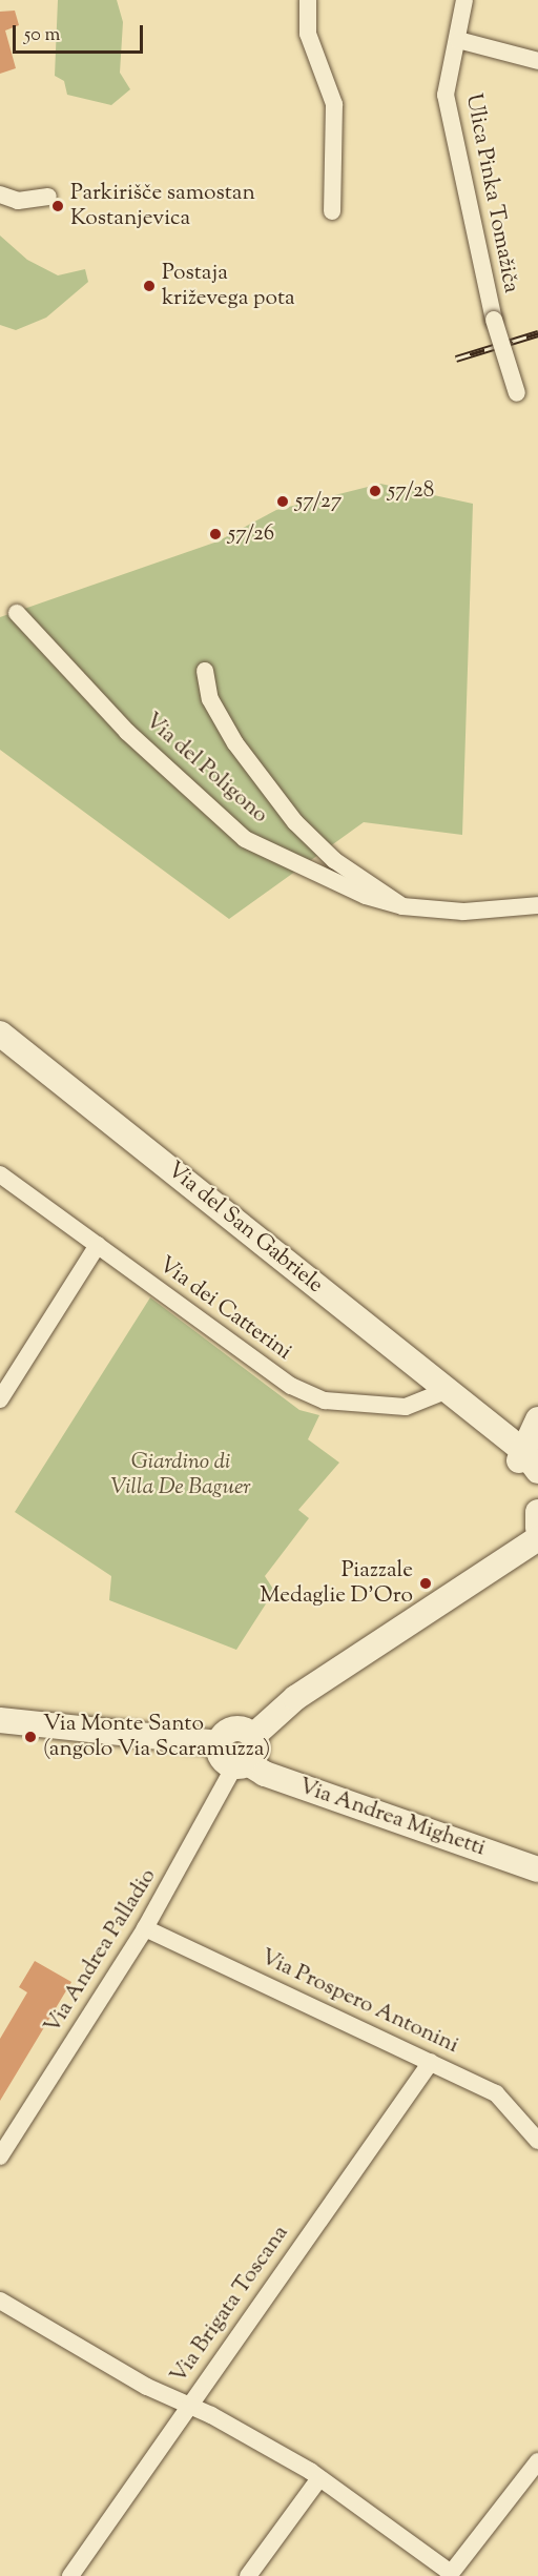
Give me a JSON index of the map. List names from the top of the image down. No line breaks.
{"streets":{"main road":["Via del San Gabriele","Via Andrea Mighetti"],"street":["Ulica Pinka Tomažiča","Via del Poligono","Via dei Catterini","Via Andrea Palladio","Via Prospero Antonini","Via Brigata Toscana"]},"crossings":[["Via del San Gabriele","Via dei Catterini"],["Via Andrea Mighetti","Via Andrea Palladio"],["Via Andrea Palladio","Via Prospero Antonini"],["Via Prospero Antonini","Via Brigata Toscana"]],"parks":["Giardino di Villa De Baguer"],"places":["Parkirišče samostan Kostanjevica","Postaja križevega pota","57/28","57/27","57/26","Piazzale Medaglie D'Oro","Via Monte Santo (angolo Via Scaramuzza)"],"scale_bar":"50 m"}
